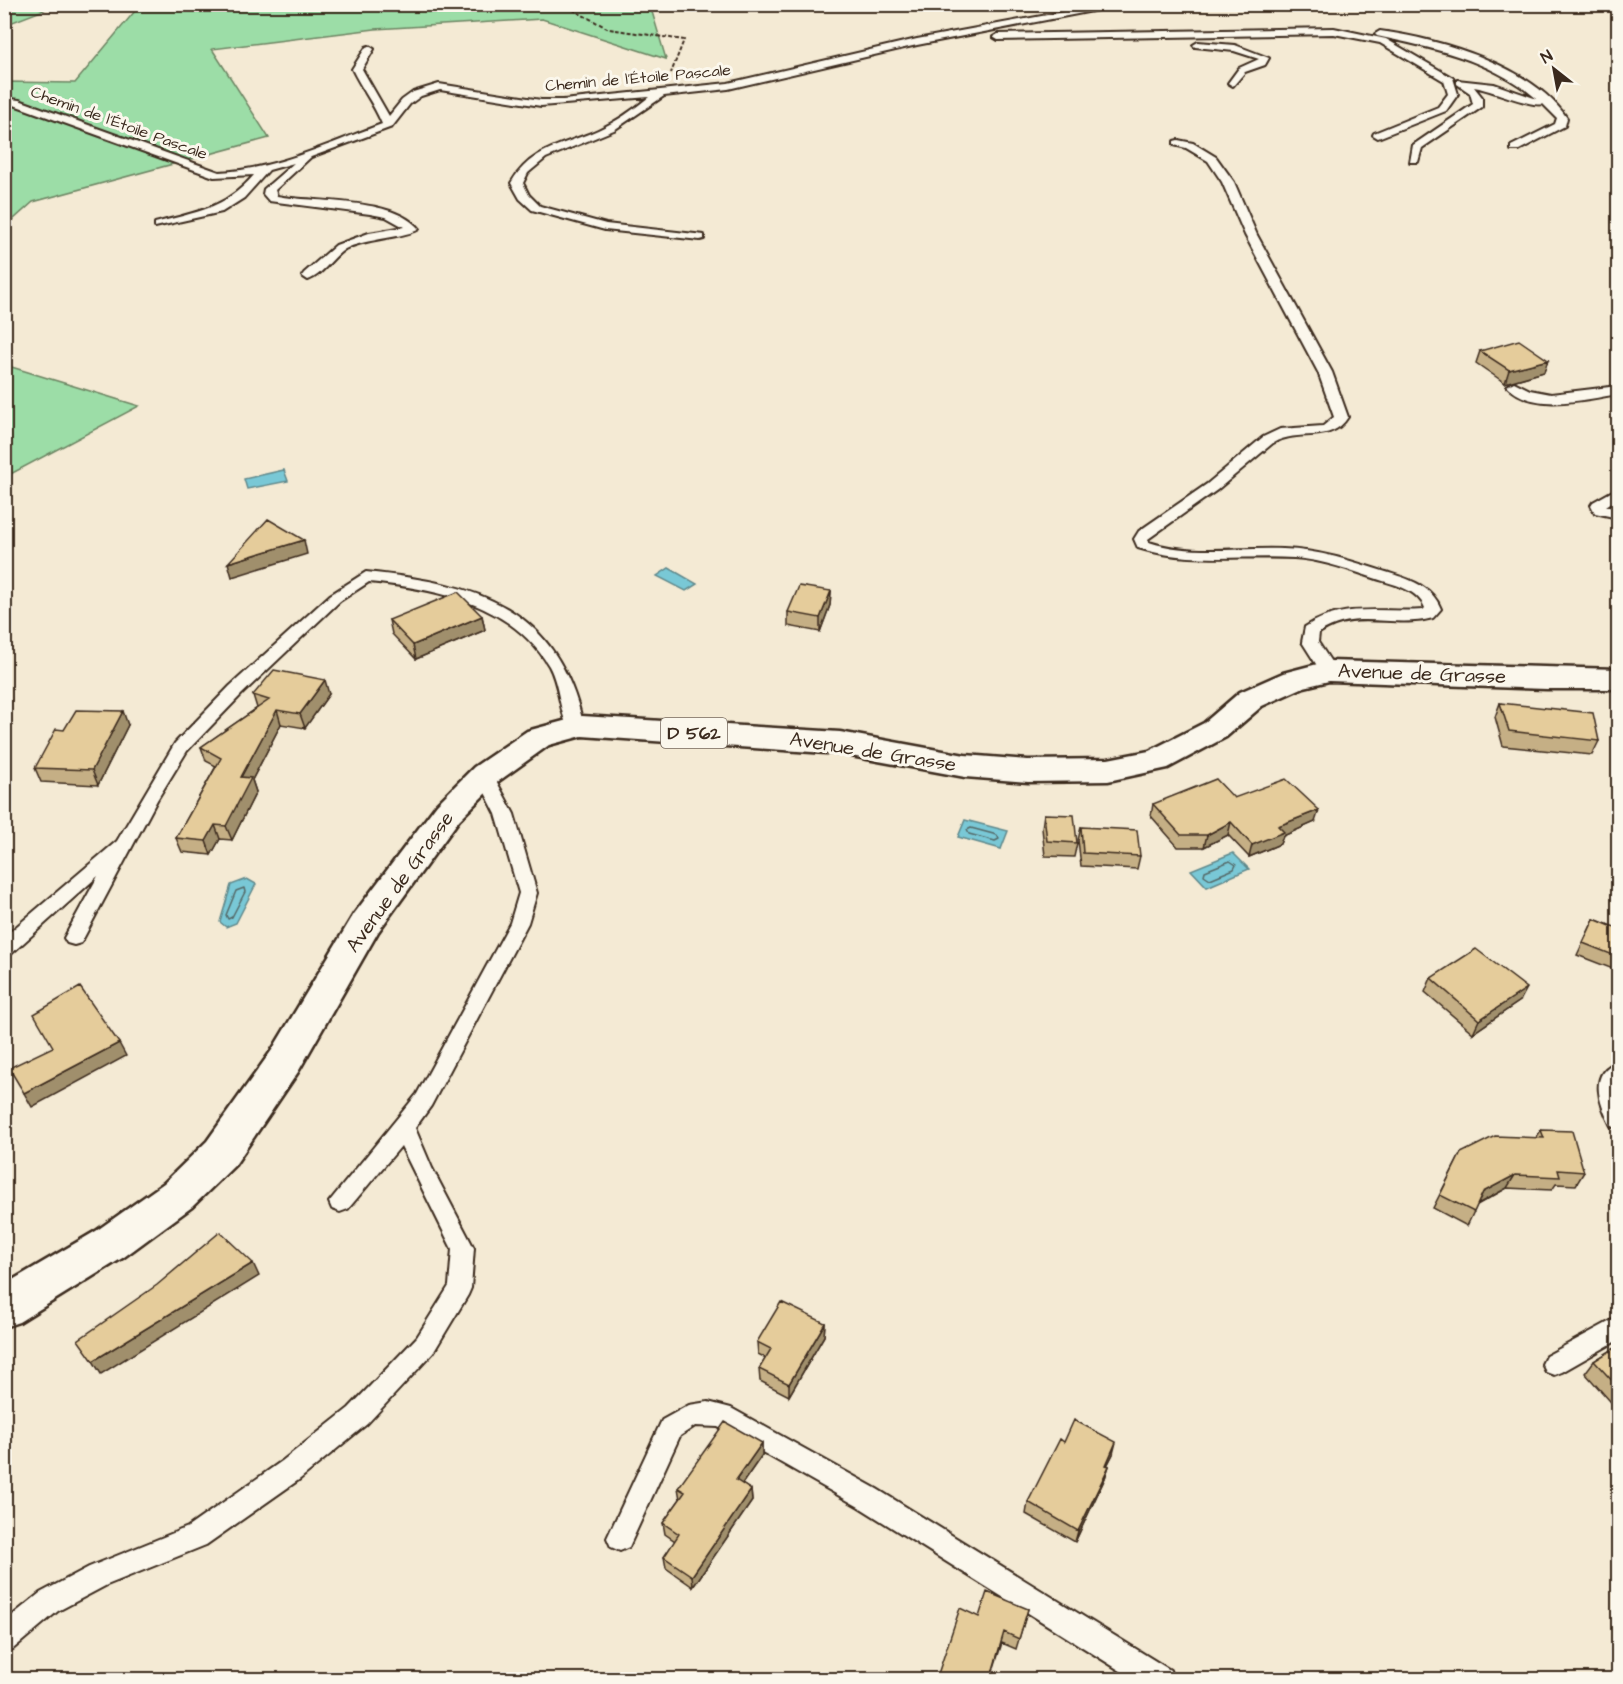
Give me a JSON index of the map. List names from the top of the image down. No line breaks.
{"streets":{"main road":["Avenue de Grasse","D 562"],"lane":["Chemin de l'Étoile Pascale"]},"north":"top left"}
